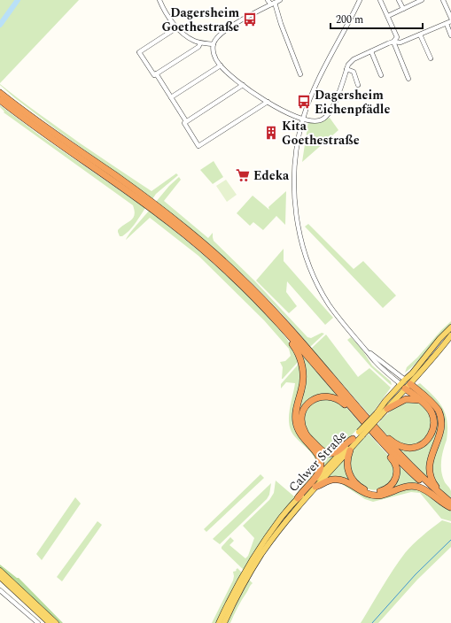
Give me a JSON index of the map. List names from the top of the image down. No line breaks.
{"streets":{"main road":["Calwer Straße"]},"places":{"bus stop":["Dagersheim Goethestraße","Dagersheim Eichenpfädle"],"building":["Kita Goethestraße"],"supermarket":["Edeka"]},"scale_bar":"200 m"}
